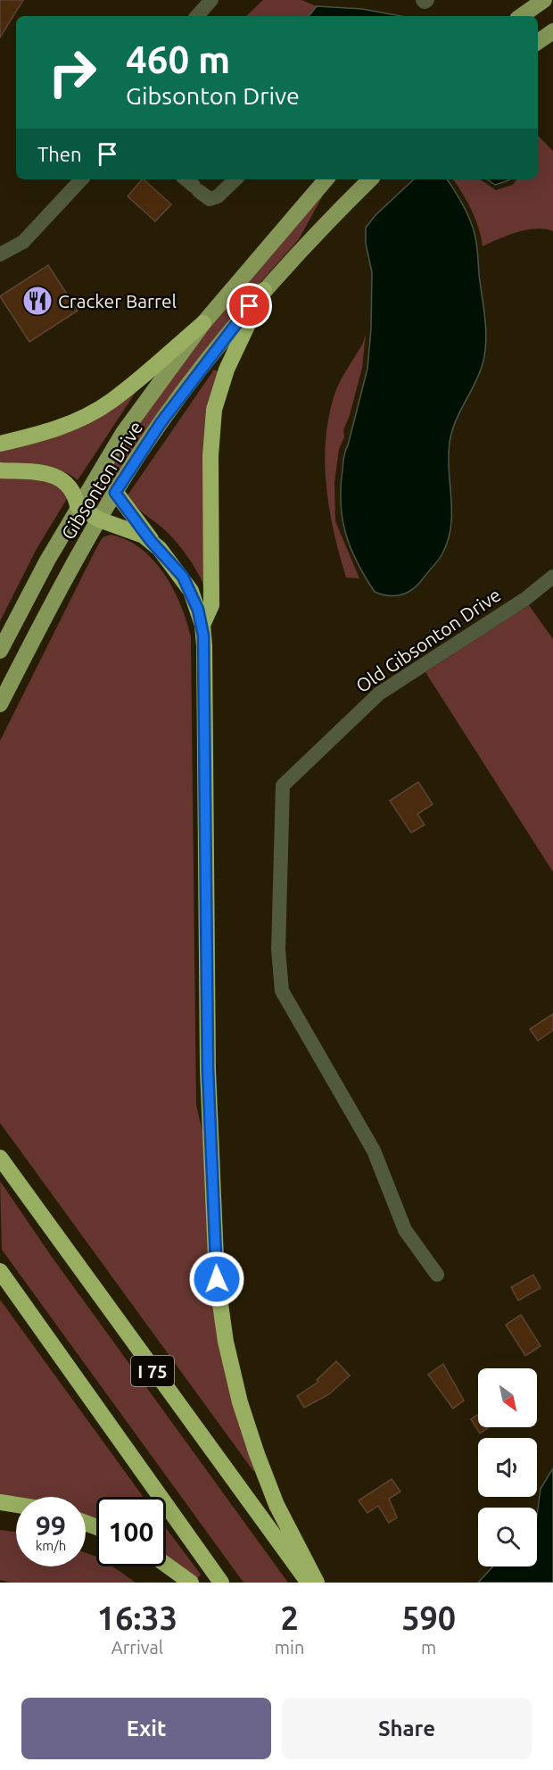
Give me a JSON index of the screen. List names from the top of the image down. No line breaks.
{"streets":{"highway":["I 75"],"main road":["Gibsonton Drive"],"street":["Old Gibsonton Drive"]},"places":{"restaurant":["Cracker Barrel"]},"north":"bottom right","page":{"turn":["460 m","Gibsonton Drive"],"then":"Then","speed":"99 km/h","limit":"100","eta":["16:33","Arrival","2","min","590","m"],"buttons":["Exit","Share"]}}
